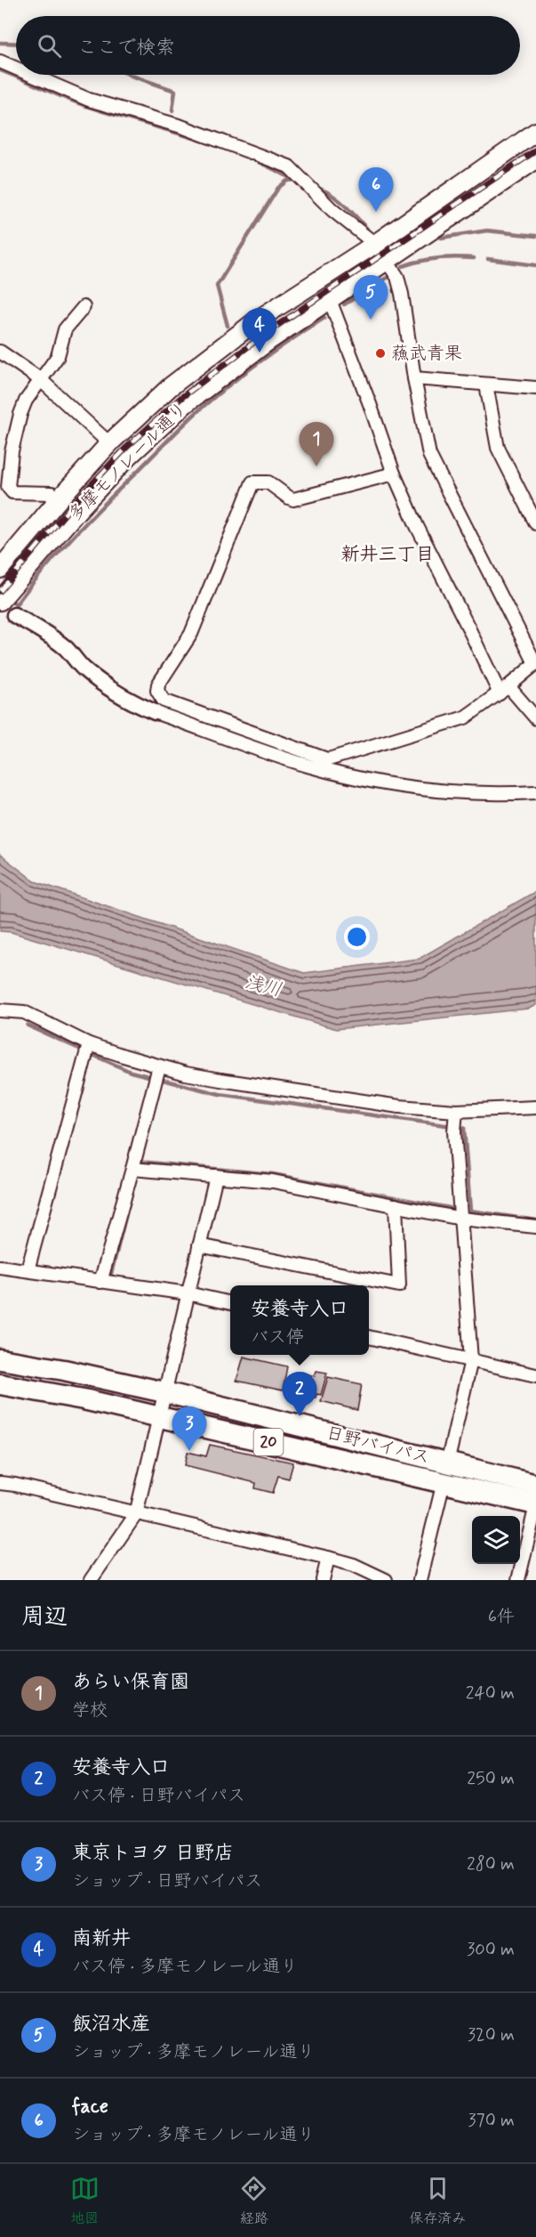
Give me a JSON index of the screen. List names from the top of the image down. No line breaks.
{"streets":{"highway":["20","日野バイパス"],"main road":["多摩モノレール通り"]},"districts":["新井三丁目"],"water":["浅川"],"places":["蘓武青果"],"page":{"search":"ここで検索","pins":["6","5","4","1","2","3"],"popup":["安養寺入口","バス停"],"heading":["周辺","6件"],"list":[{"mark":"1","name":"あらい保育園","note":"学校","value":"240 m"},{"mark":"2","name":"安養寺入口","note":"バス停 · 日野バイパス","value":"250 m"},{"mark":"3","name":"東京トヨタ 日野店","note":"ショップ · 日野バイパス","value":"280 m"},{"mark":"4","name":"南新井","note":"バス停 · 多摩モノレール通り","value":"300 m"},{"mark":"5","name":"飯沼水産","note":"ショップ · 多摩モノレール通り","value":"320 m"},{"mark":"6","name":"face","note":"ショップ · 多摩モノレール通り","value":"370 m"}],"nav":["地図","経路","保存済み"]}}
